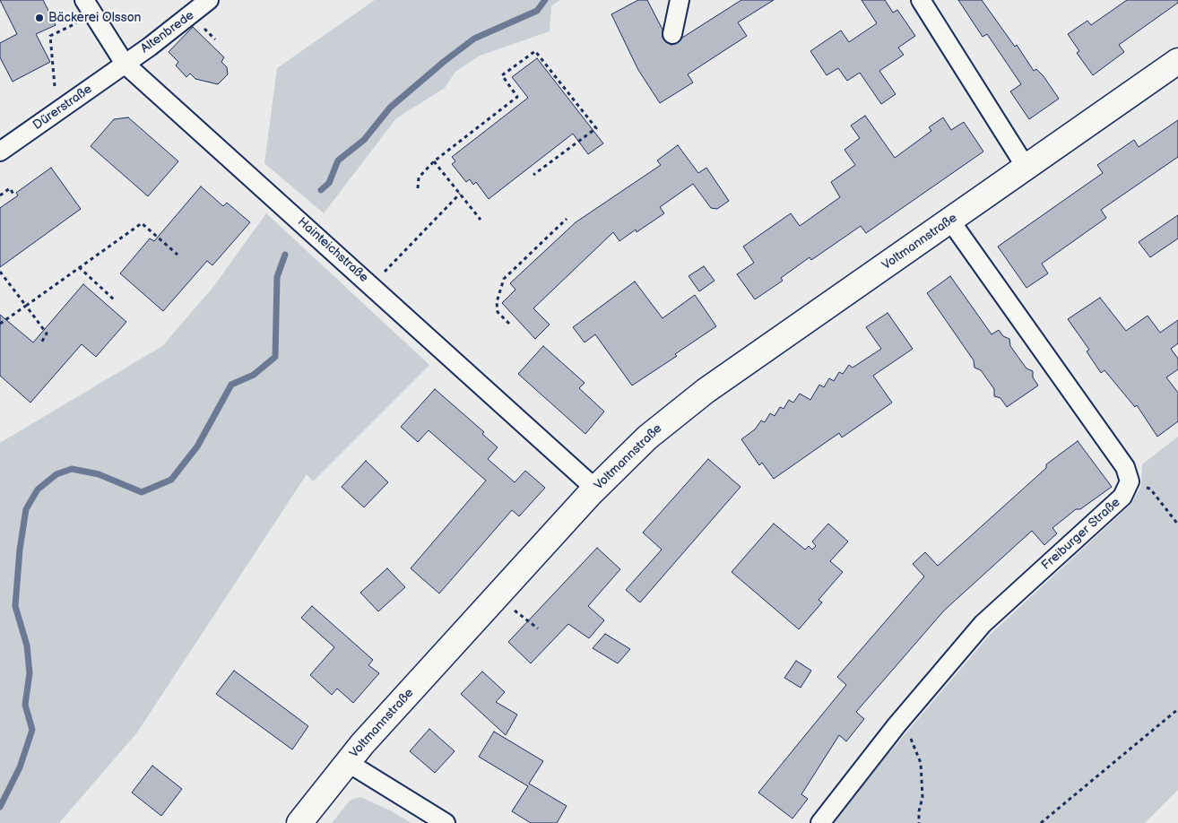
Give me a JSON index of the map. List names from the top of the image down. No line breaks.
{"streets":{"street":["Altenbrede","Dürerstraße","Voltmannstraße","Hainteichstraße","Freiburger Straße"]},"crossings":[["Altenbrede","Dürerstraße"],["Altenbrede","Hainteichstraße"],["Dürerstraße","Hainteichstraße"],["Voltmannstraße","Hainteichstraße"]],"places":["Bäckerei Olsson"]}
